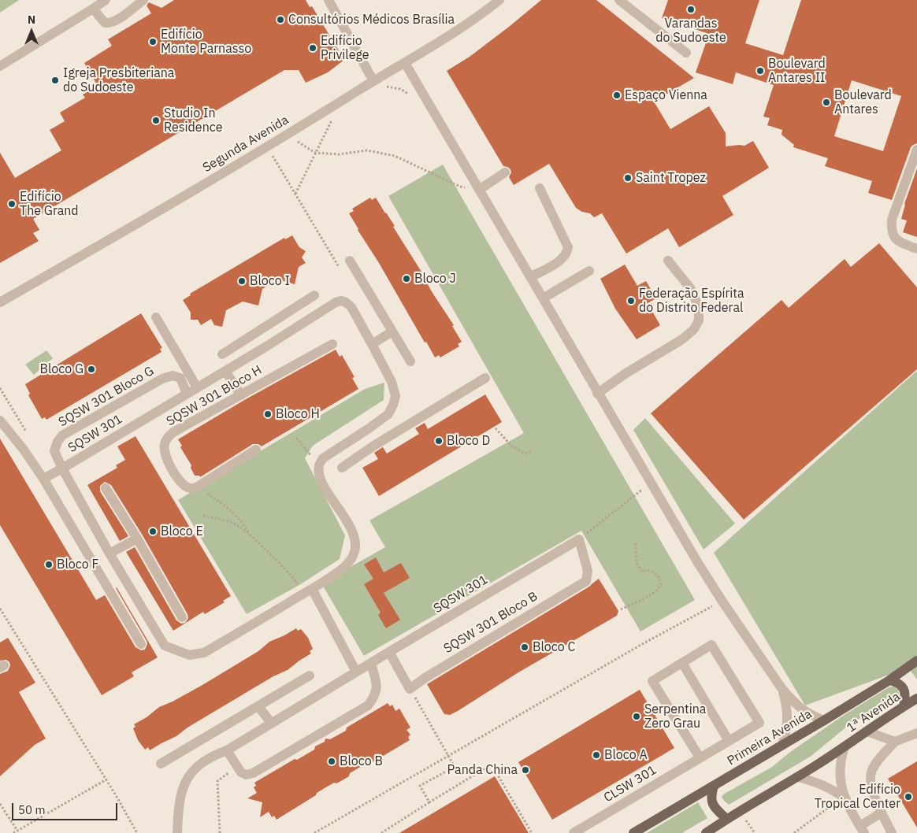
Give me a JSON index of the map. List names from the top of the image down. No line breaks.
{"streets":{"main road":["1ª Avenida","Primeira Avenida"],"street":["Segunda Avenida","SQSW 301 Bloco H","SQSW 301 Bloco G","SQSW 301","SQSW 301 Bloco B","CLSW 301"]},"crossings":[["SQSW 301 Bloco G","SQSW 301"],["SQSW 301","SQSW 301 Bloco B"]],"places":["Varandas do Sudoeste","Consultórios Médicos Brasília","Edifício Monte Parnasso","Edifício Privilege","Boulevard Antares II","Igreja Presbiteriana do Sudoeste","Espaço Vienna","Boulevard Antares","Studio In Residence","Saint Tropez","Edifício The Grand","Bloco J","Bloco I","Federação Espírita do Distrito Federal","Bloco G","Bloco H","Bloco D","Bloco E","Bloco F","Bloco C","Serpentina Zero Grau","Bloco A","Bloco B","Panda China","Edifício Tropical Center"],"scale_bar":"50 m","north":"top"}
